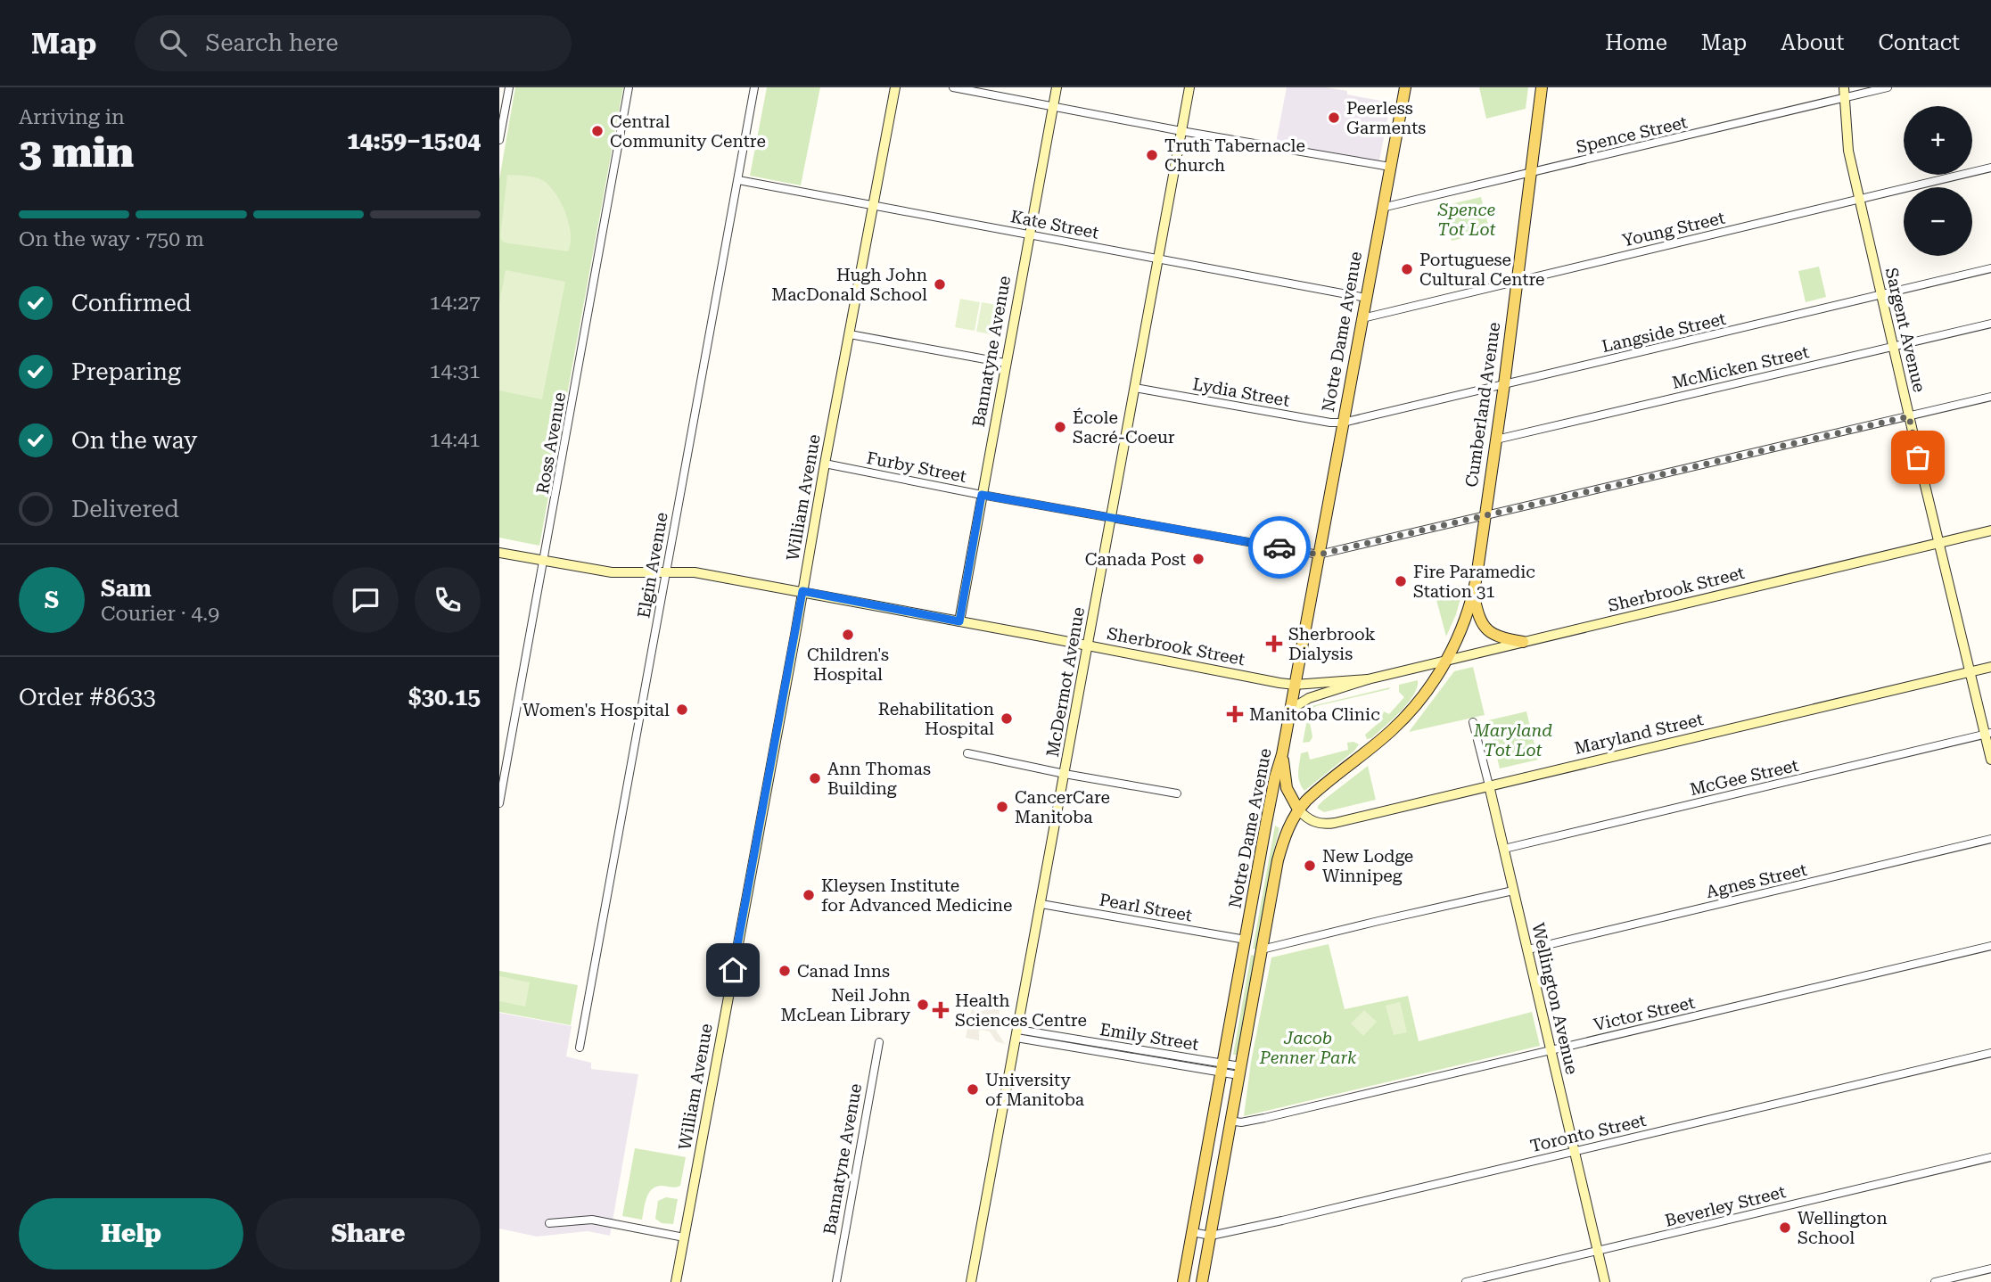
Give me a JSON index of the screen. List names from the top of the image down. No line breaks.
{"streets":{"main road":["Sargent Avenue","Notre Dame Avenue","Bannatyne Avenue","Cumberland Avenue","William Avenue","Sherbrook Street","McDermot Avenue","Maryland Street","Wellington Avenue"],"street":["Spence Street","Kate Street","Young Street","Langside Street","McMicken Street","Lydia Street","Ross Avenue","Furby Street","Elgin Avenue","McGee Street","Agnes Street","Pearl Street","Victor Street","Emily Street","Toronto Street","Beverley Street"]},"crossings":[["Spence Street","Sargent Avenue"],["Spence Street","Notre Dame Avenue"],["Spence Street","Cumberland Avenue"],["Kate Street","Notre Dame Avenue"],["Kate Street","Bannatyne Avenue"],["Kate Street","William Avenue"],["Kate Street","Elgin Avenue"],["Kate Street","McDermot Avenue"],["Young Street","Sargent Avenue"],["Young Street","Notre Dame Avenue"],["Young Street","Cumberland Avenue"],["Sargent Avenue","Langside Street"],["Sargent Avenue","McMicken Street"],["Sargent Avenue","Furby Street"],["Sargent Avenue","Sherbrook Street"],["Sargent Avenue","Maryland Street"],["Sargent Avenue","McGee Street"],["Notre Dame Avenue","Langside Street"],["Notre Dame Avenue","Lydia Street"],["Notre Dame Avenue","Cumberland Avenue"],["Notre Dame Avenue","Furby Street"],["Notre Dame Avenue","Sherbrook Street"],["Notre Dame Avenue","Maryland Street"],["Notre Dame Avenue","Pearl Street"],["Notre Dame Avenue","Victor Street"],["Notre Dame Avenue","Emily Street"],["Notre Dame Avenue","Toronto Street"],["Langside Street","Lydia Street"],["Langside Street","Cumberland Avenue"],["Bannatyne Avenue","Furby Street"],["Bannatyne Avenue","Sherbrook Street"],["McMicken Street","Cumberland Avenue"],["Lydia Street","McDermot Avenue"],["Cumberland Avenue","Furby Street"],["Cumberland Avenue","Sherbrook Street"],["Cumberland Avenue","Maryland Street"],["Ross Avenue","Sherbrook Street"],["Furby Street","William Avenue"],["Furby Street","McDermot Avenue"],["William Avenue","Sherbrook Street"],["Elgin Avenue","Sherbrook Street"],["Sherbrook Street","McDermot Avenue"],["McDermot Avenue","Pearl Street"],["McDermot Avenue","Emily Street"],["Maryland Street","Wellington Avenue"],["McGee Street","Wellington Avenue"],["Agnes Street","Wellington Avenue"],["Wellington Avenue","Victor Street"],["Wellington Avenue","Toronto Street"],["Wellington Avenue","Beverley Street"]],"parks":["Spence Tot Lot","Maryland Tot Lot","Jacob Penner Park"],"places":{"other":["Peerless Garments","Central Community Centre","Truth Tabernacle Church","Portuguese Cultural Centre","Hugh John MacDonald School","École Sacré-Coeur","Canada Post","Fire Paramedic Station 31","Children's Hospital","Women's Hospital","Rehabilitation Hospital","Ann Thomas Building","CancerCare Manitoba","New Lodge Winnipeg","Kleysen Institute for Advanced Medicine","Canad Inns","Neil John McLean Library","University of Manitoba","Wellington School"],"health":["Sherbrook Dialysis","Manitoba Clinic","Health Sciences Centre"]},"page":{"header":"Map","search":"Search here","nav":["Home","Map","About","Contact"],"heading":["3 min","Arriving in","14:59–15:04"],"panel":["Sam","Courier · 4.9","Order #8633","$30.15"],"map_buttons":["+","−"],"bar":"On the way · 750 m","list":[["Confirmed","14:27"],["Preparing","14:31"],["On the way","14:41"],"Delivered"],"round":"S","buttons":["Help","Share"]}}
